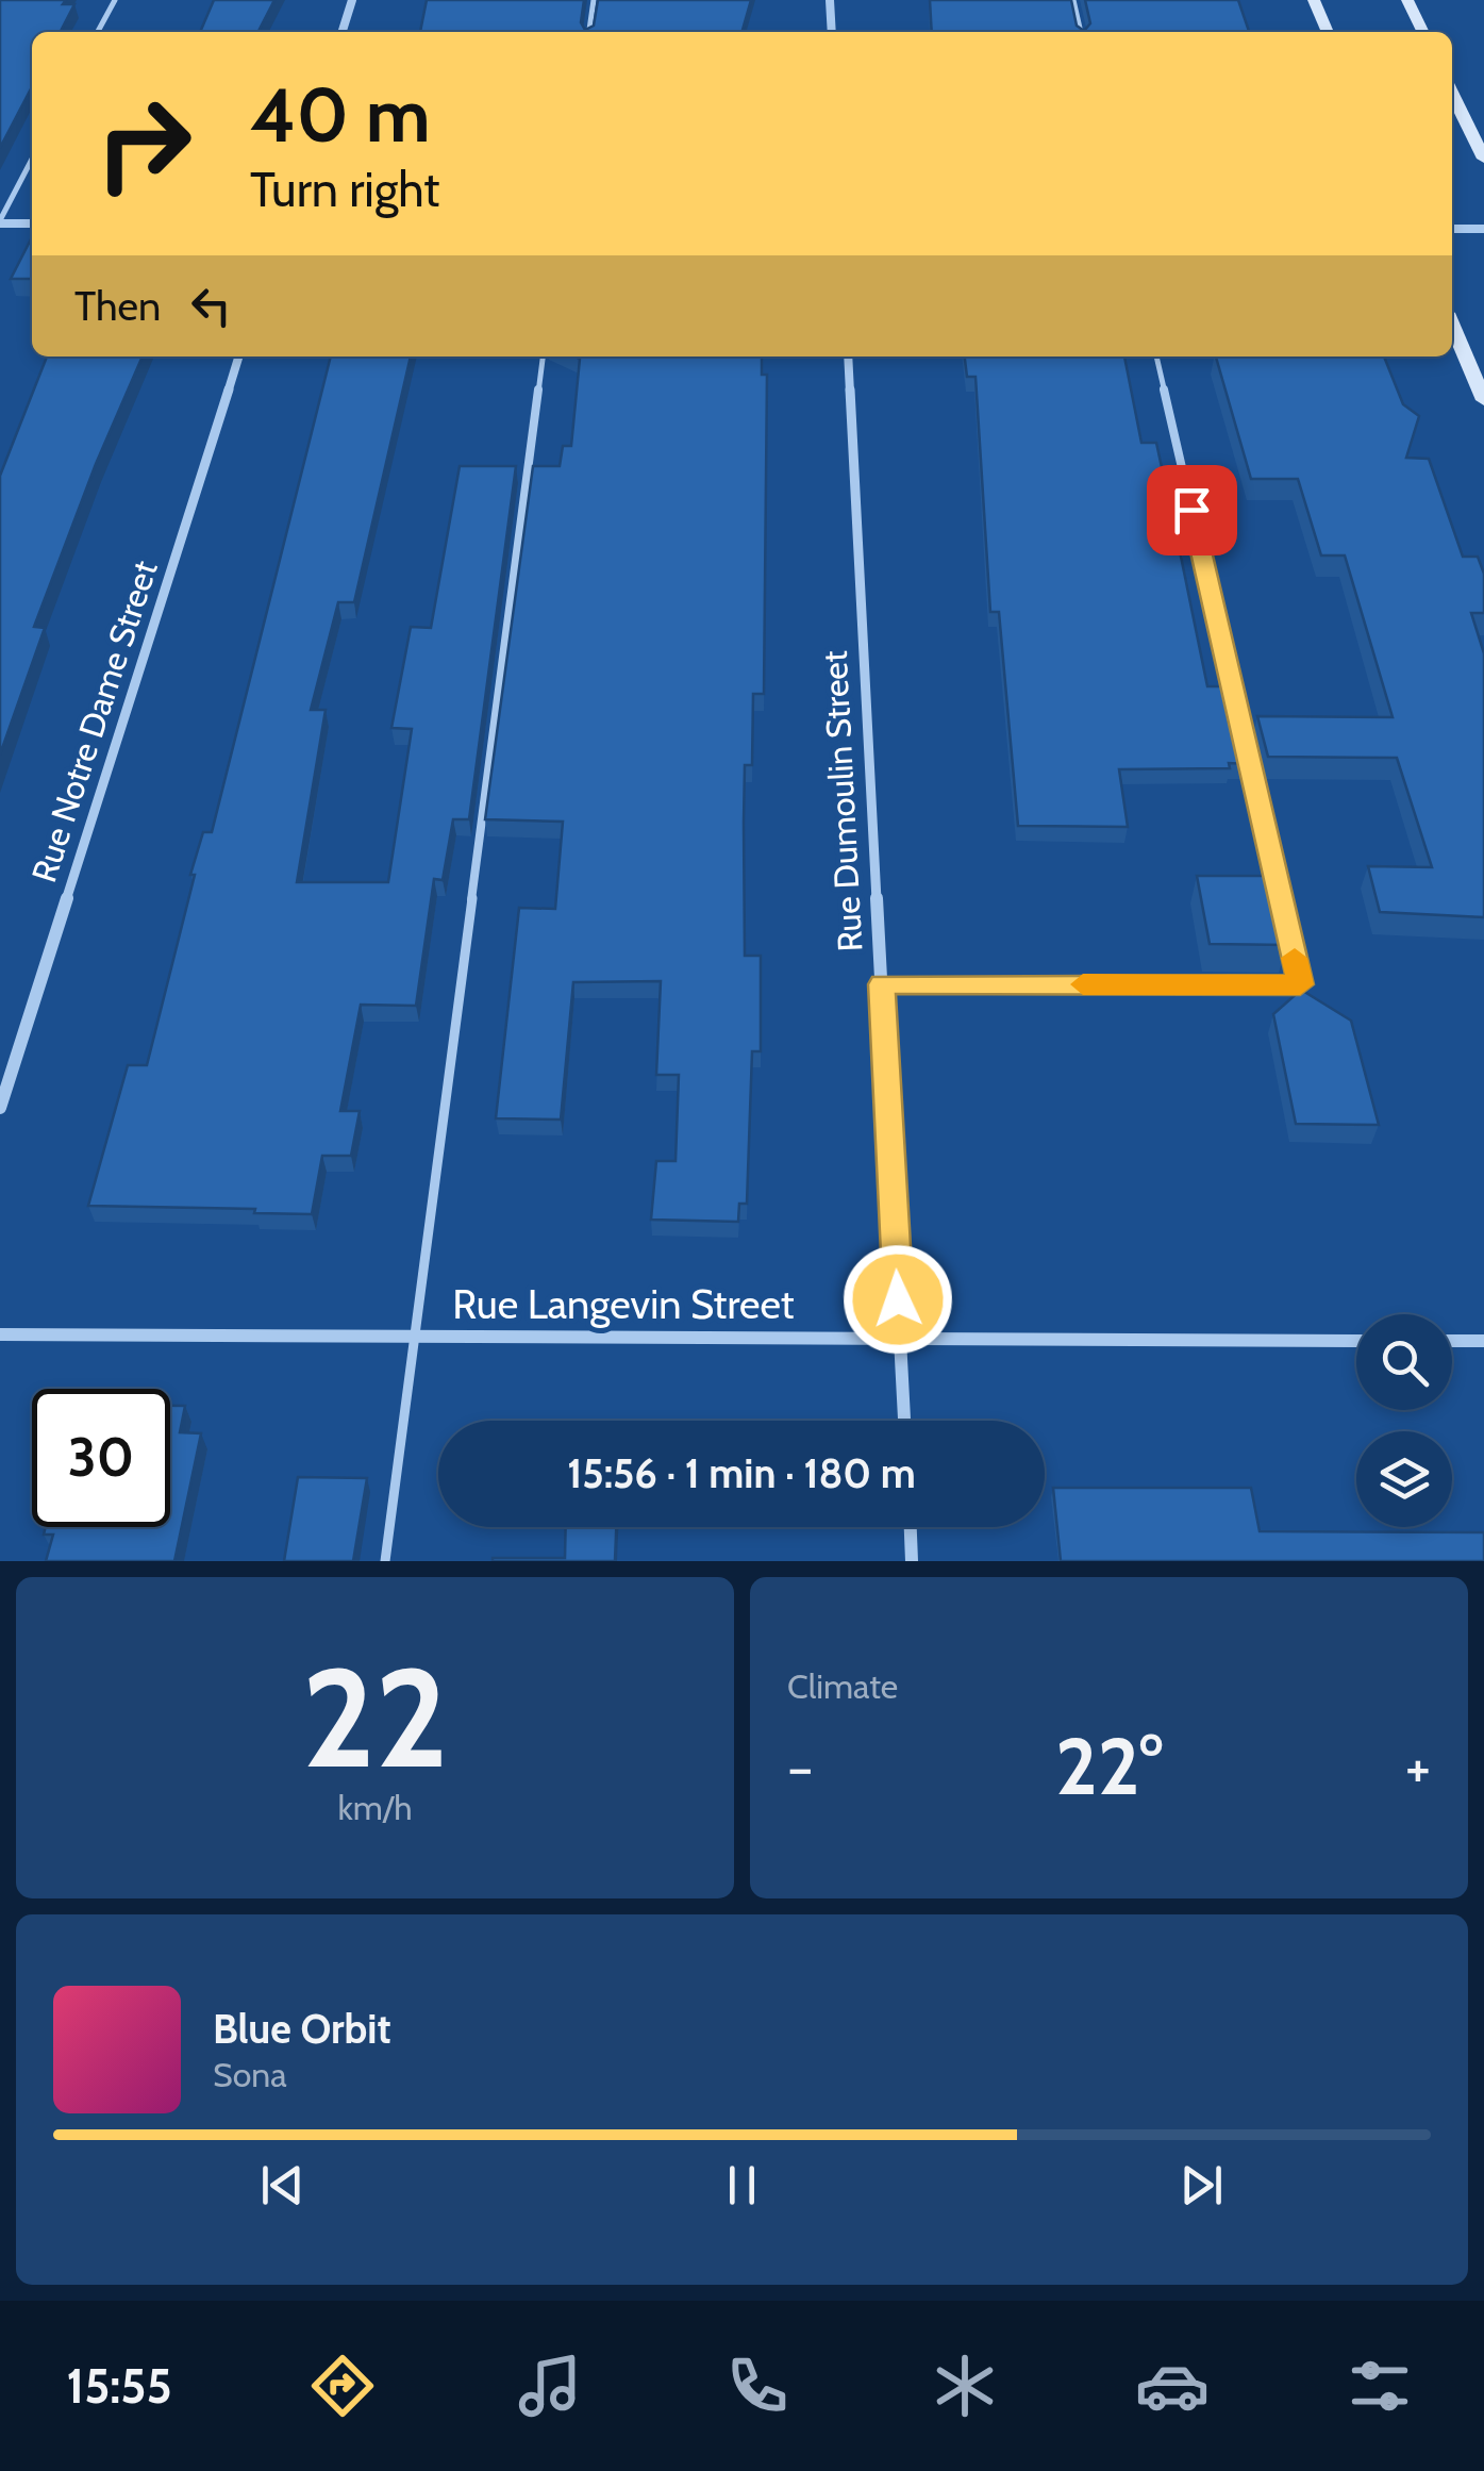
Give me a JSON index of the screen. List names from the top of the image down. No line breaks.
{"streets":{"street":["Rue Notre Dame Street","Rue Dumoulin Street","Rue Langevin Street"]},"crossings":[["Rue Dumoulin Street","Rue Langevin Street"]],"page":{"turn":["40 m","Turn right"],"then":"Then","limit":"30","trip":"15:56 · 1 min · 180 m","tile":[["22","km/h"],"Climate"],"heat":["−","22°","+"],"song":["Blue Orbit","Sona"],"tabs":"15:55"}}
